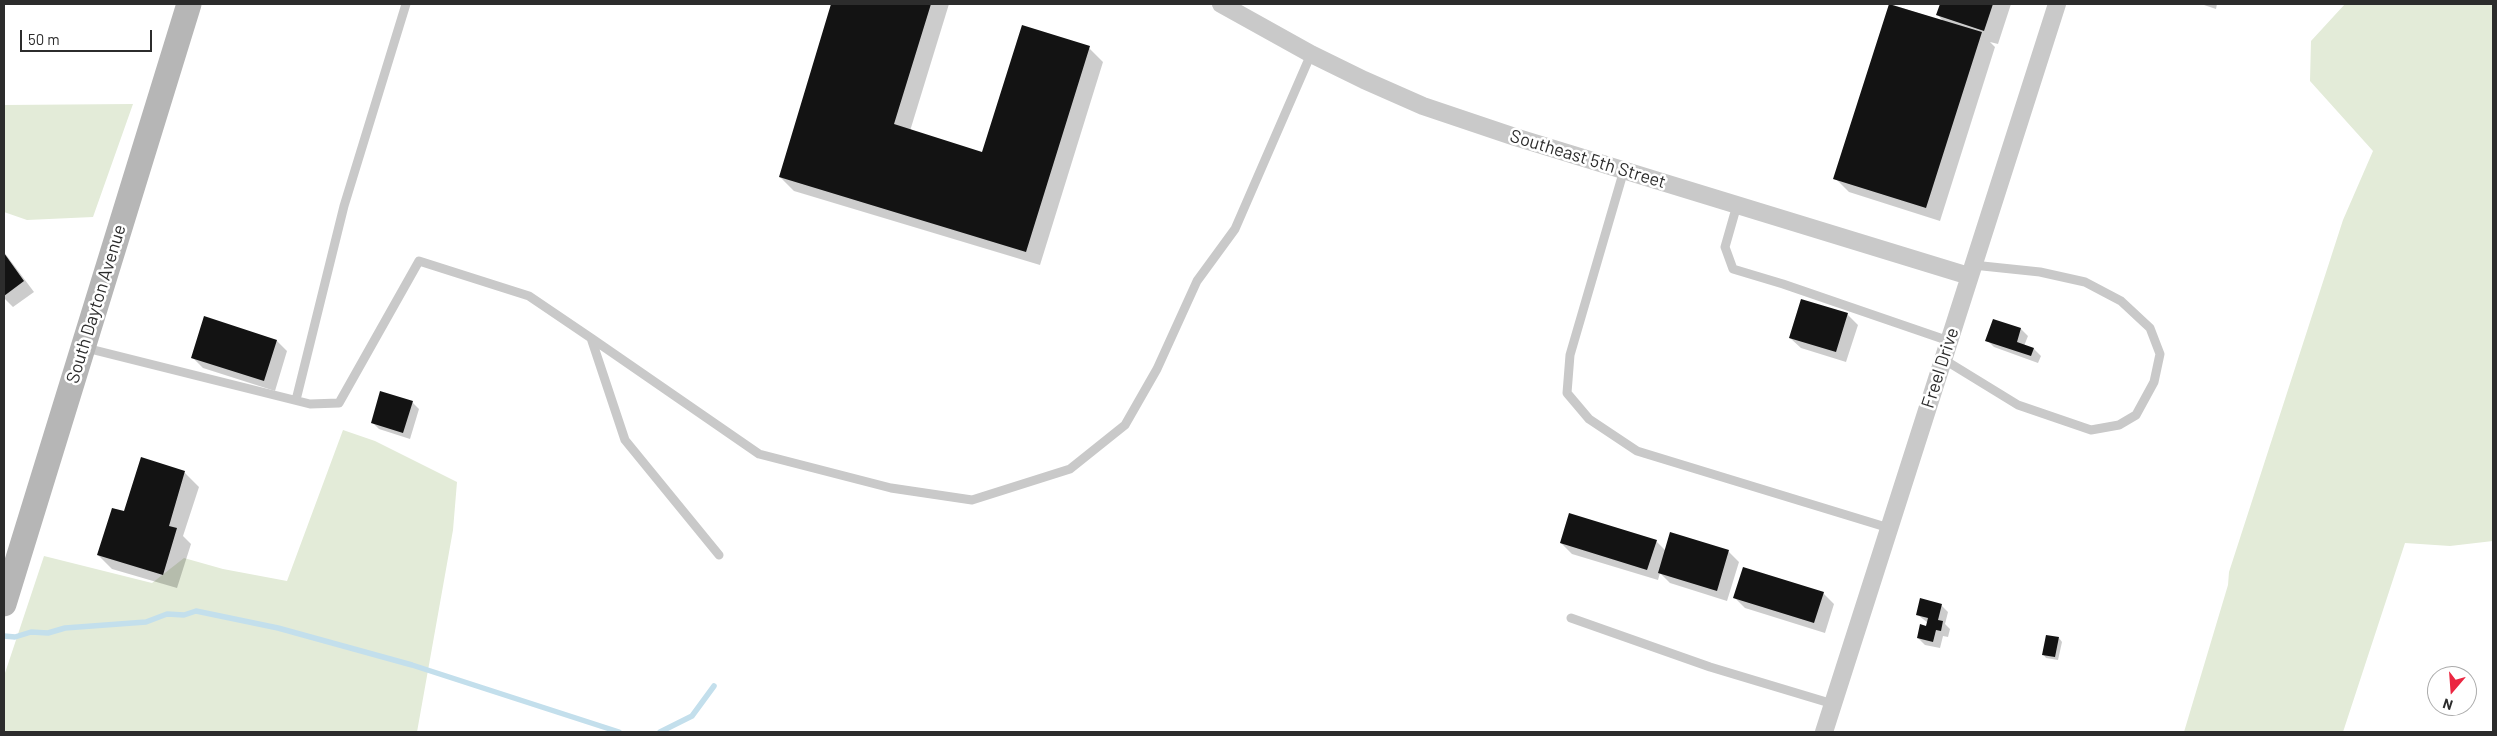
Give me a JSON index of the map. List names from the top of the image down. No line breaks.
{"streets":{"main road":["South Dayton Avenue"],"street":["Southeast 5th Street","Freel Drive"]},"crossings":[["Southeast 5th Street","Freel Drive"]],"scale_bar":"50 m","north":"bottom"}
